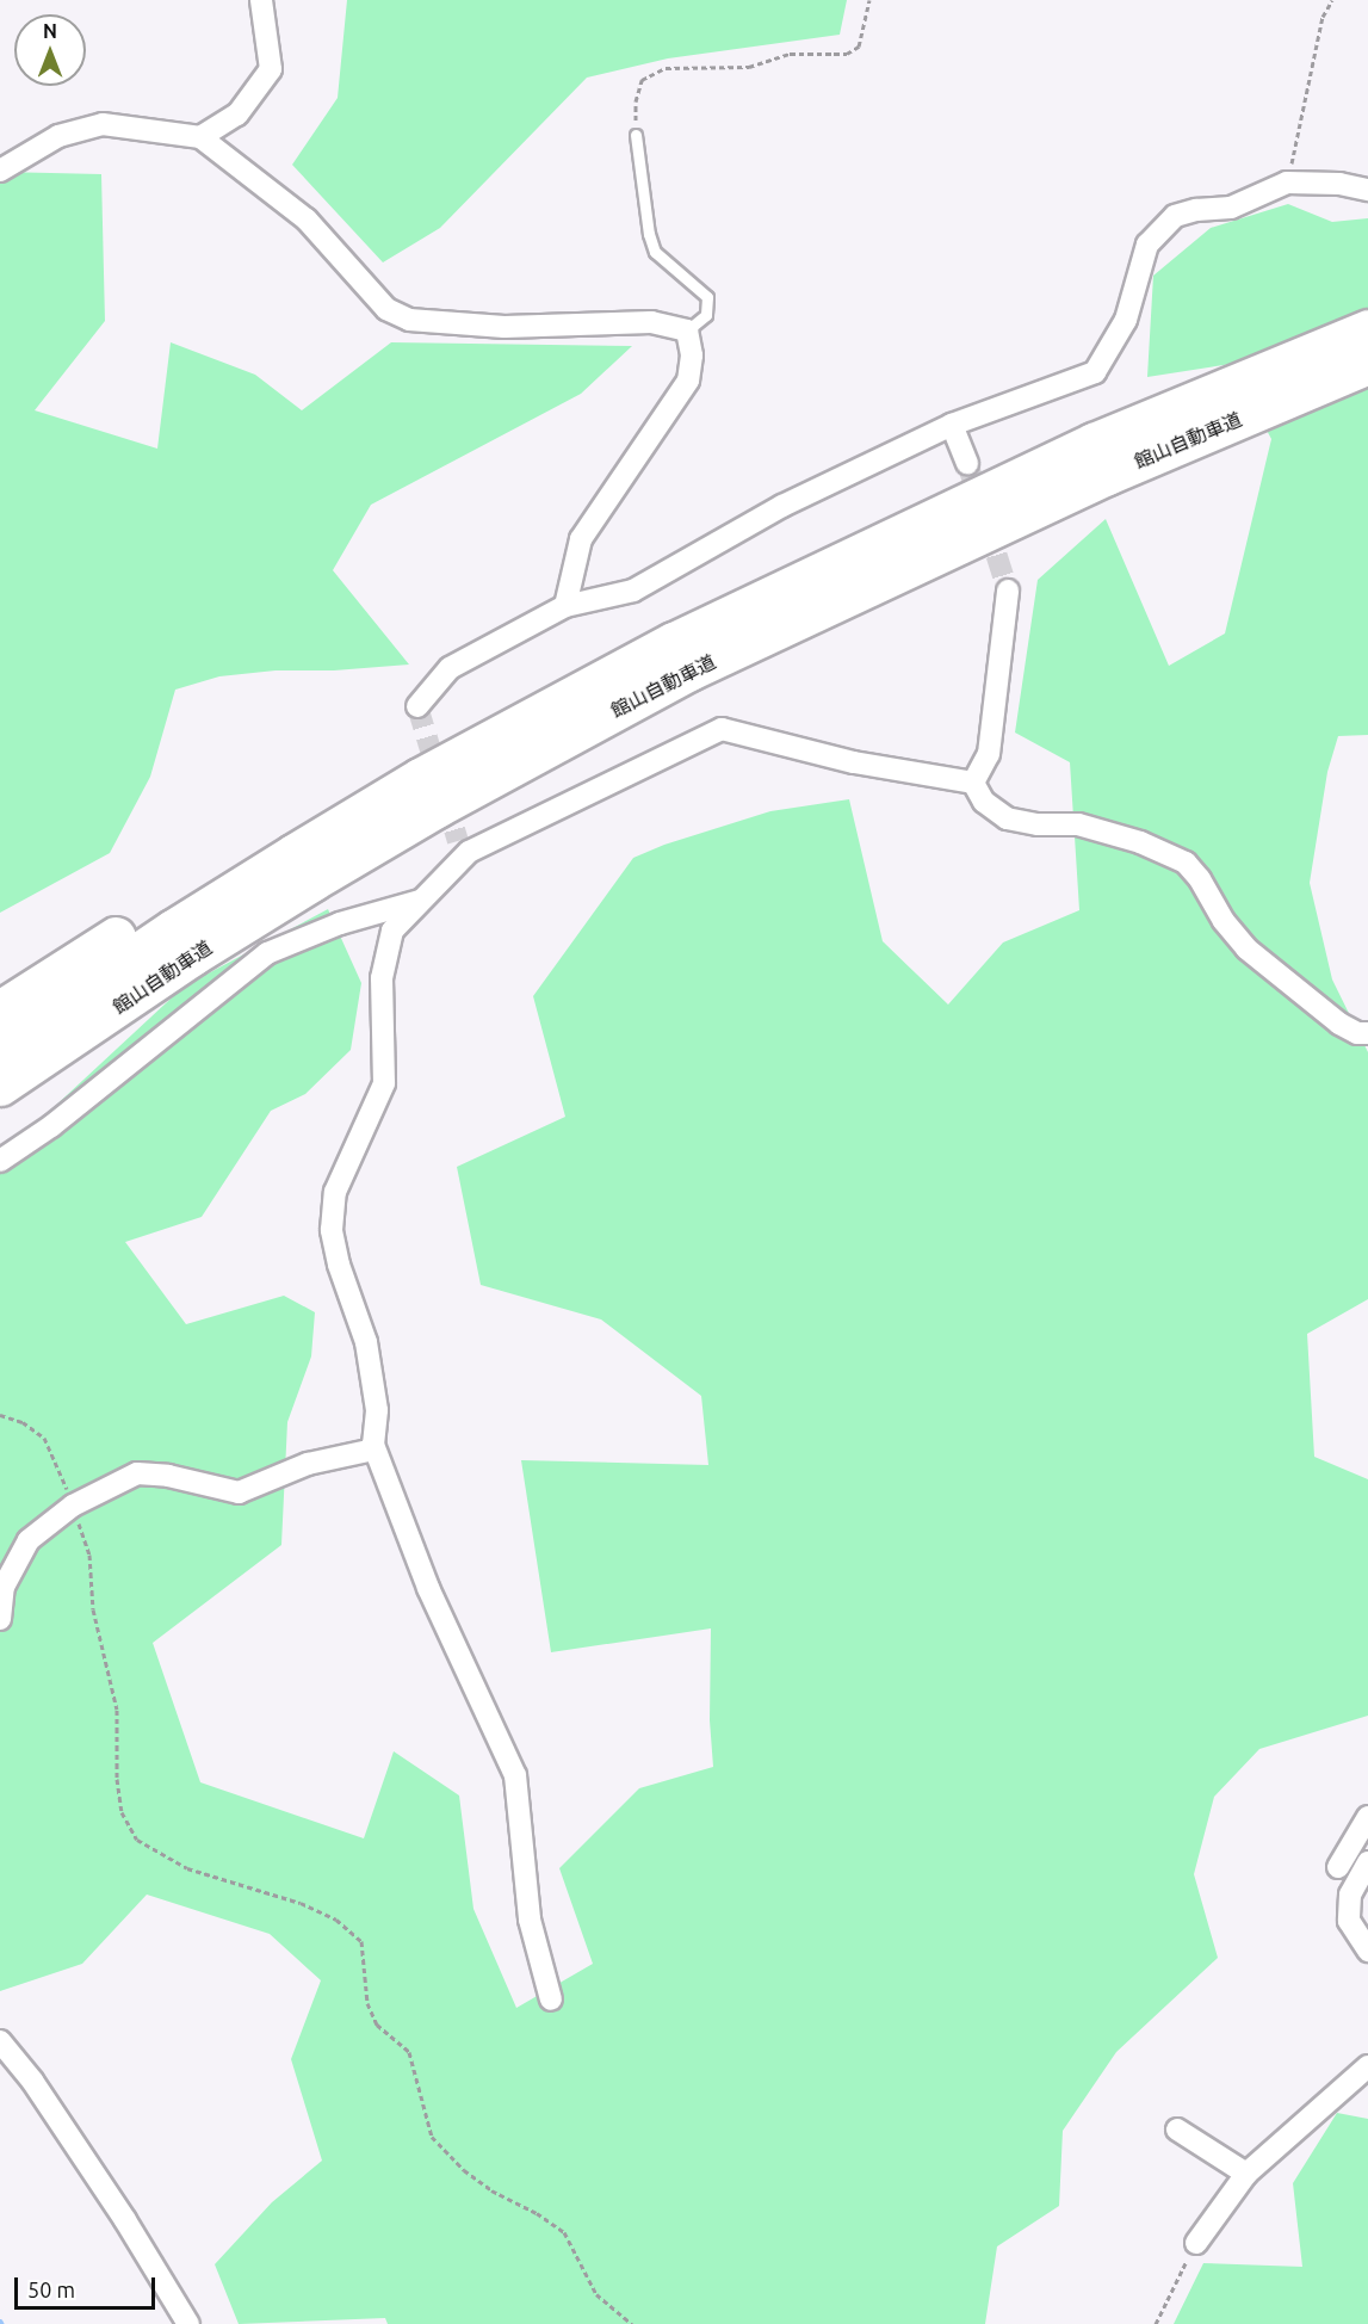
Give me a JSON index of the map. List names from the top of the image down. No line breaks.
{"streets":{"highway":["館山自動車道"]},"scale_bar":"50 m","north":"top"}
